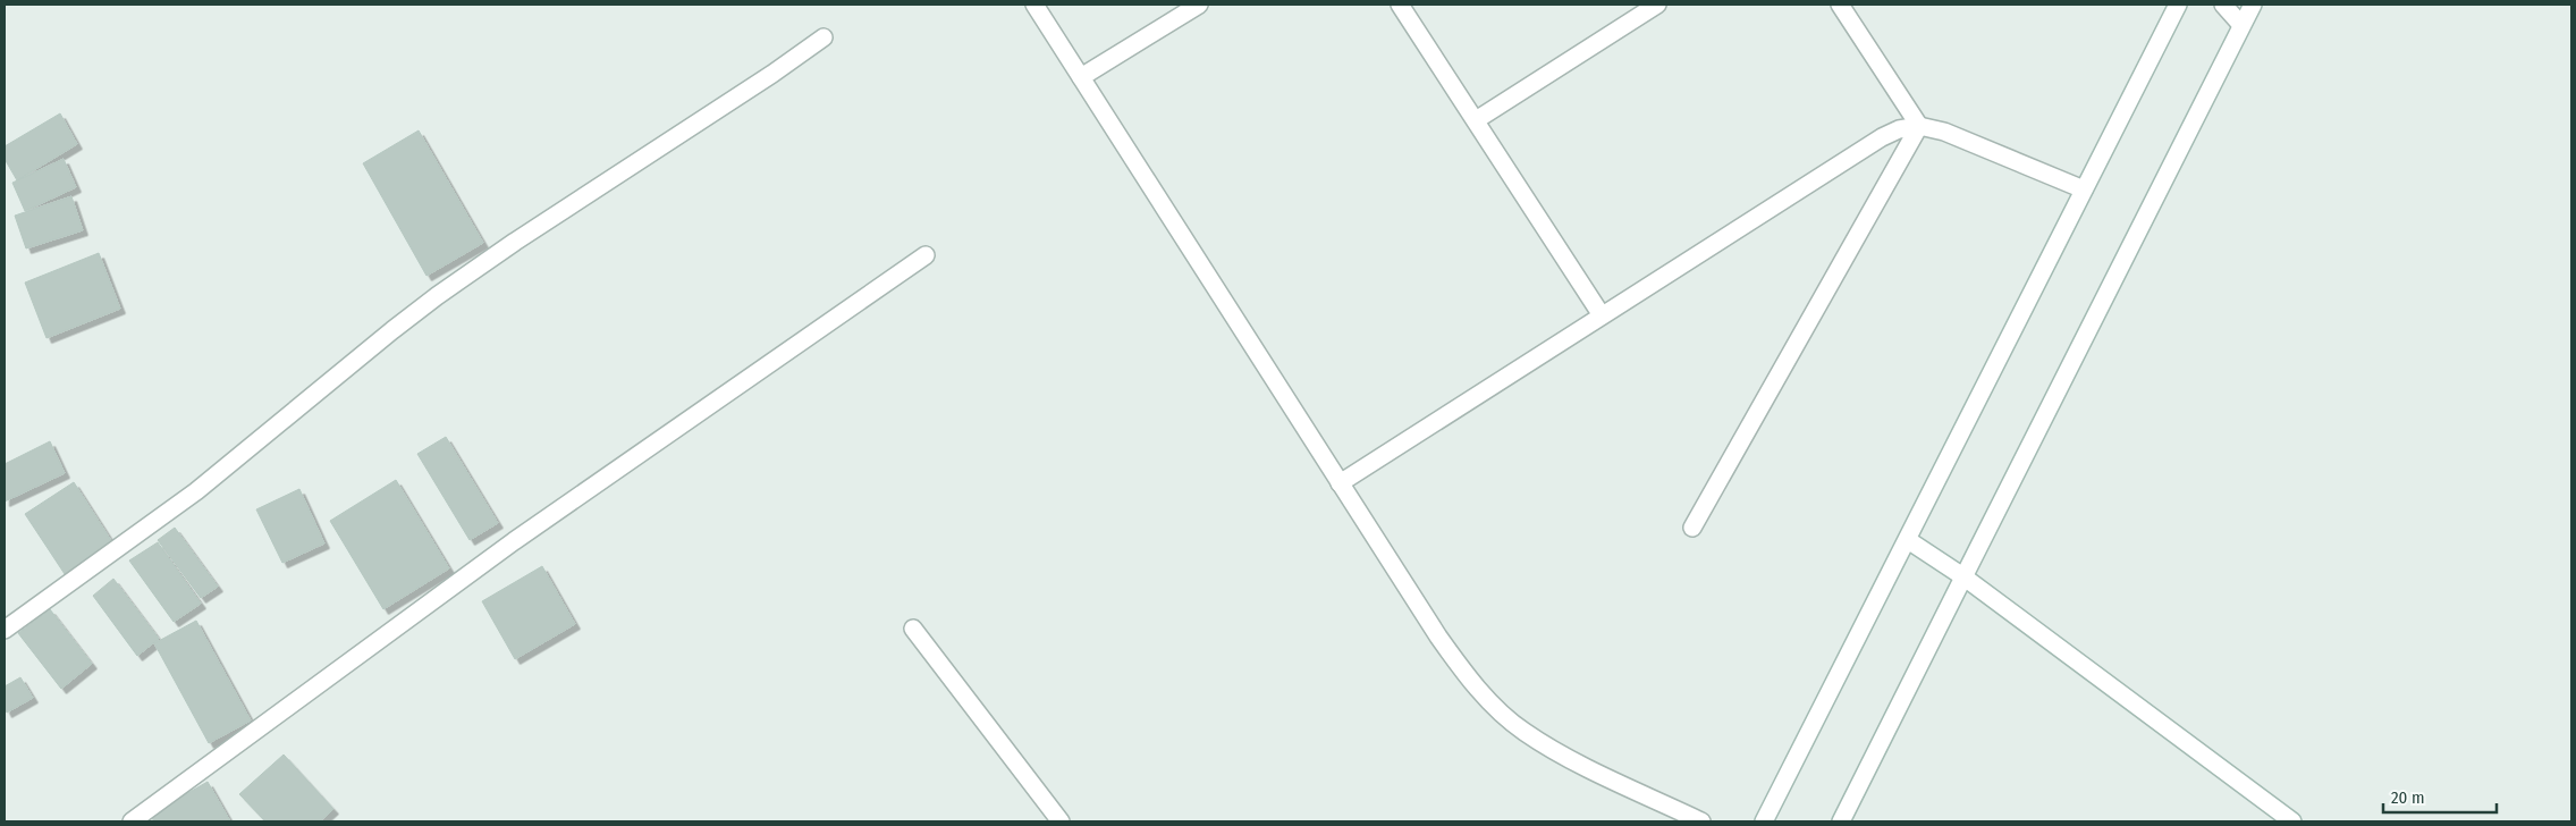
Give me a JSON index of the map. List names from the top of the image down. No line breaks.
{"scale_bar":"20 m"}
